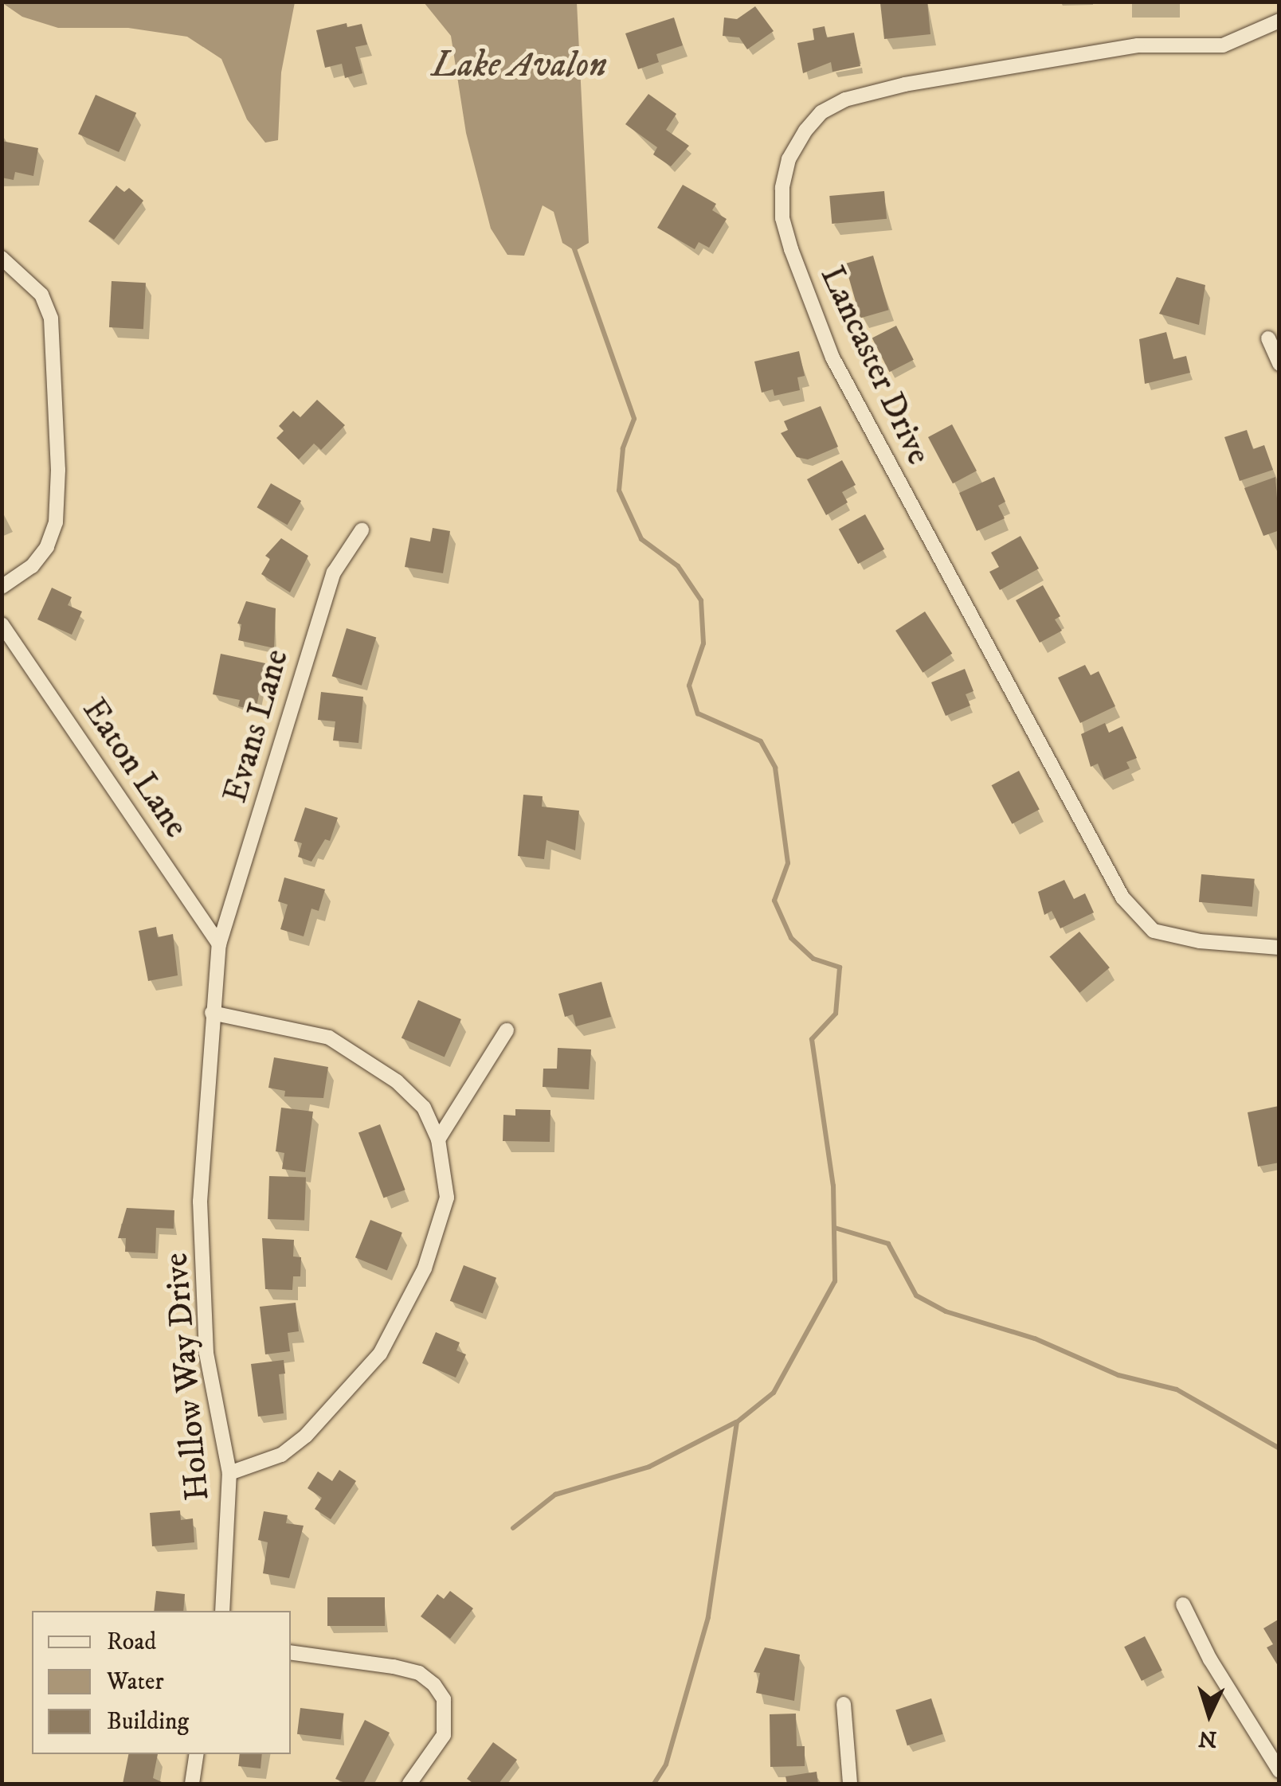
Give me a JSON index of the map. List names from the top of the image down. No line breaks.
{"streets":{"street":["Lancaster Drive","Evans Lane","Eaton Lane","Hollow Way Drive"]},"crossings":[["Evans Lane","Eaton Lane"],["Evans Lane","Hollow Way Drive"],["Eaton Lane","Hollow Way Drive"]],"water":["Lake Avalon"],"legend":["Road","Water","Building"],"north":"bottom"}
